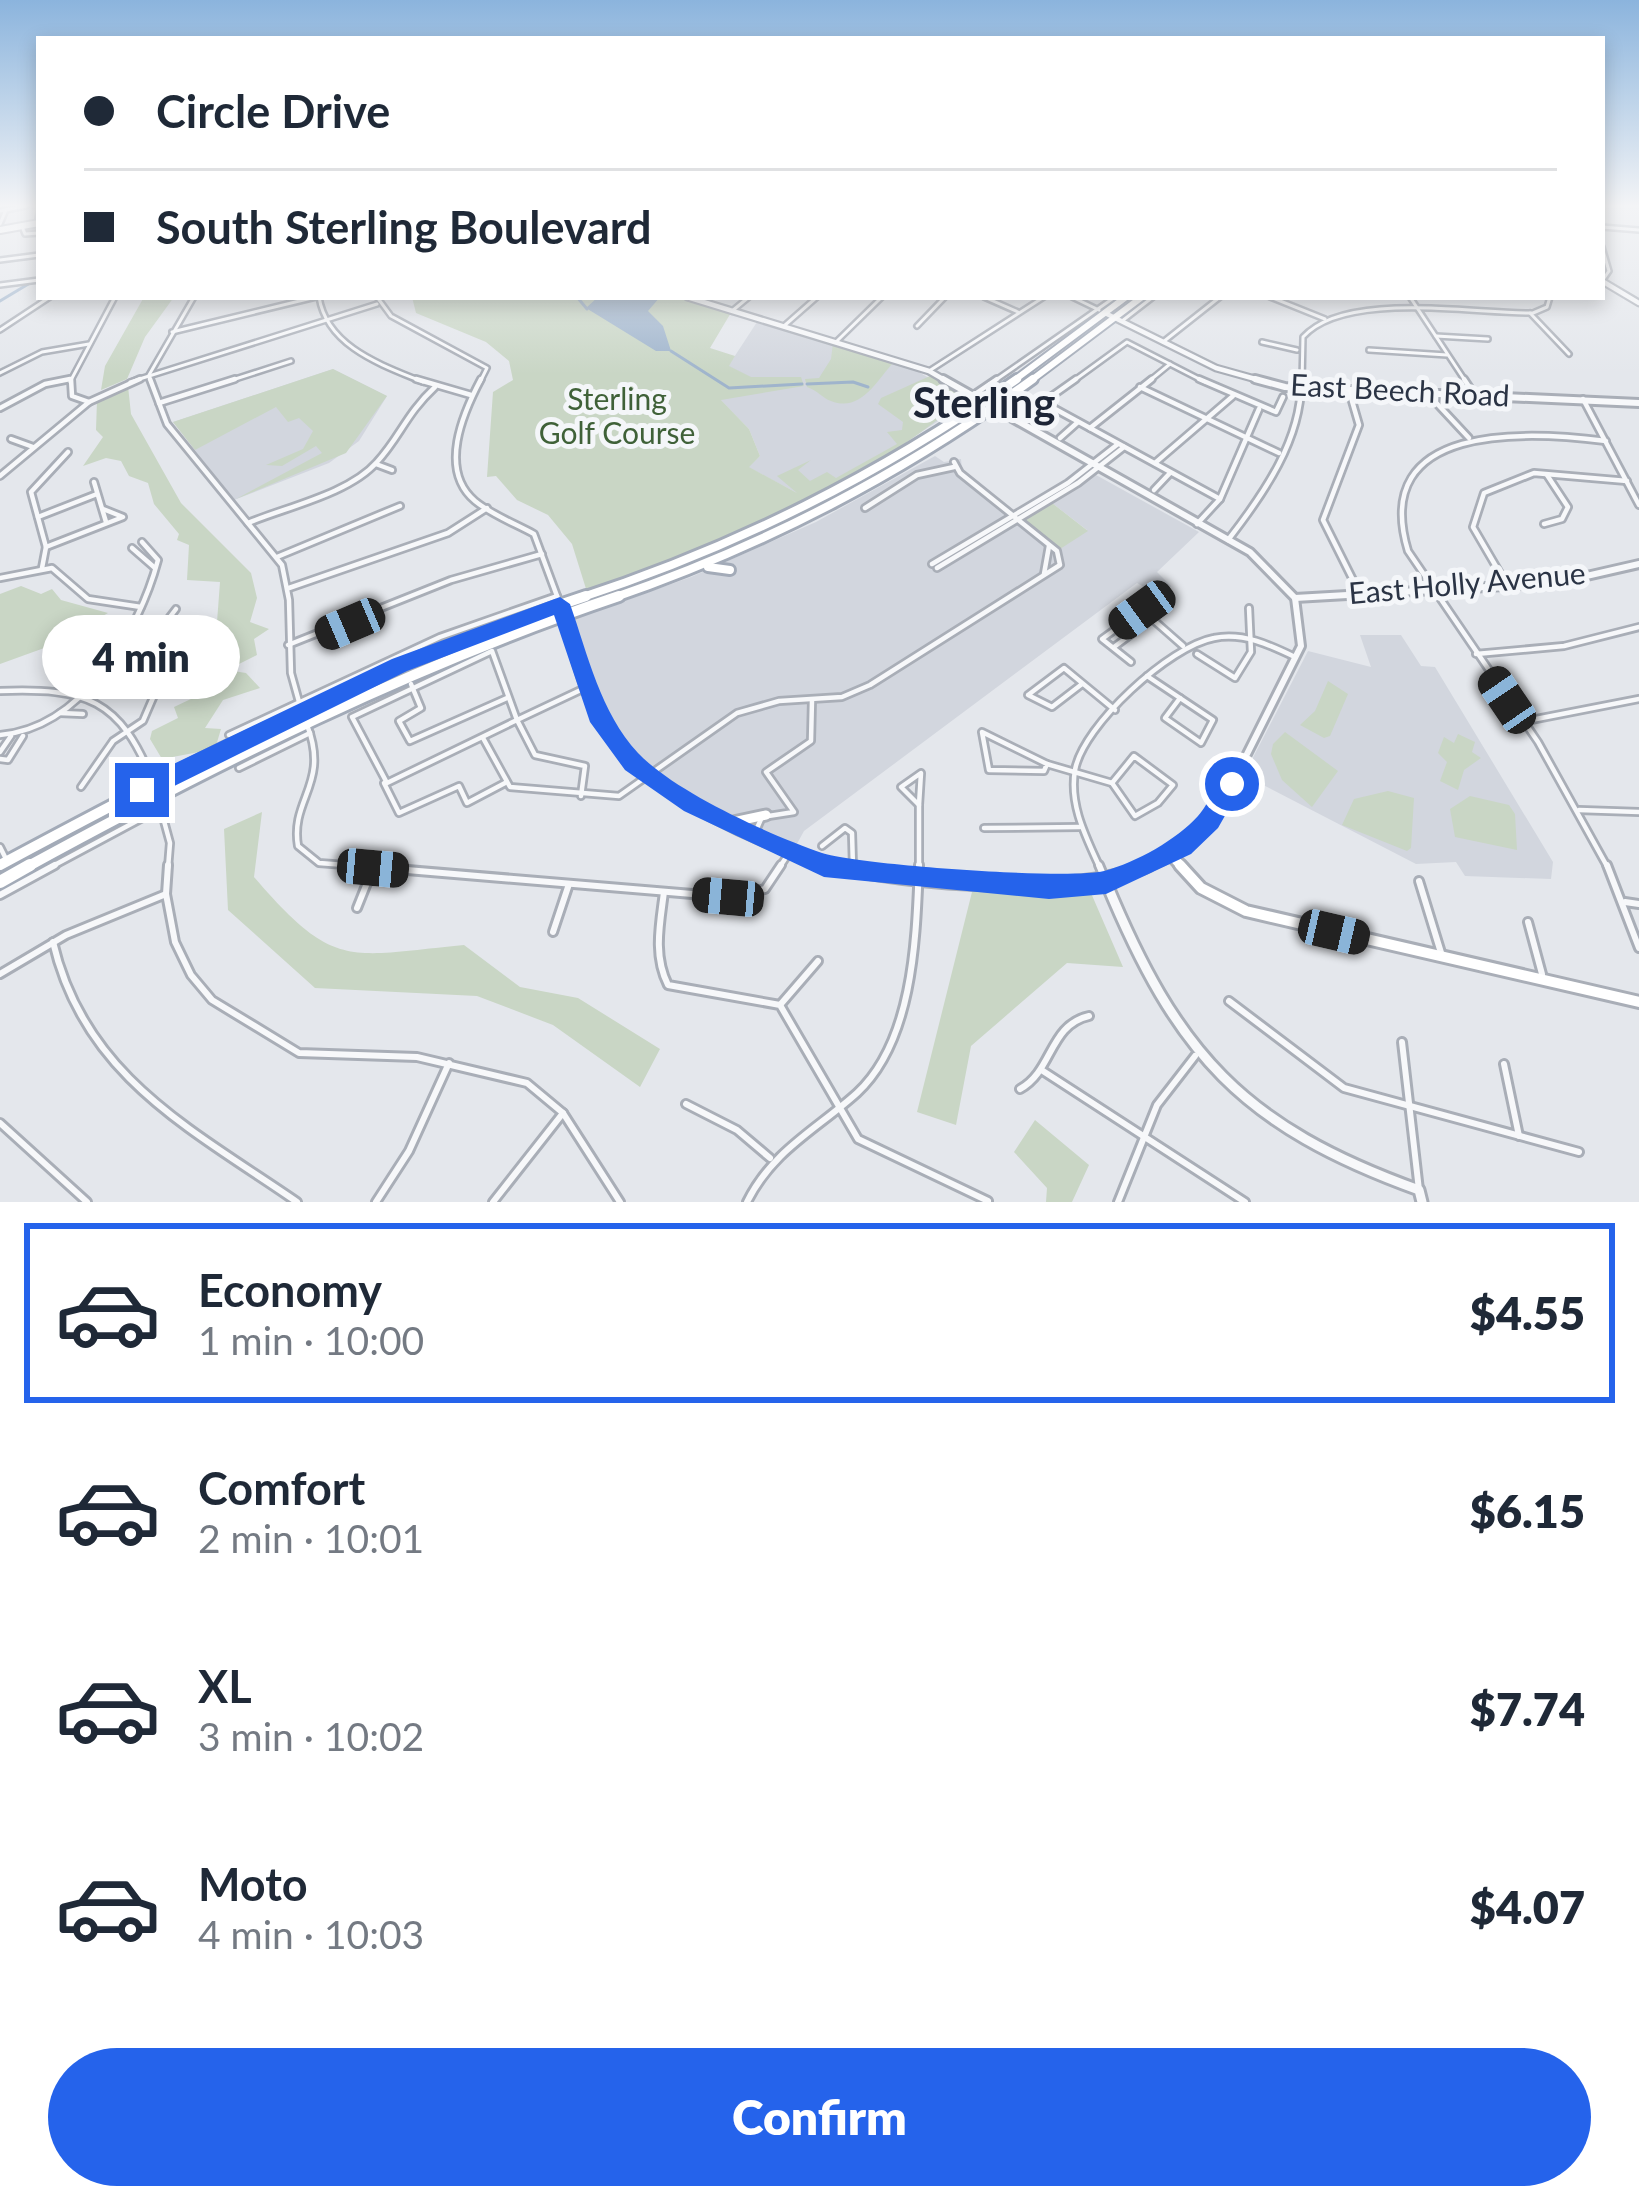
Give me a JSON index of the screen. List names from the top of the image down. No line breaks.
{"streets":{"street":["East Beech Road","East Holly Avenue"]},"districts":["Sterling"],"parks":["Sterling Golf Course"],"page":{"banner":["Circle Drive","South Sterling Boulevard"],"bubble":"4 min","list":[{"name":"Economy","note":"1 min · 10:00","value":"$4.55"},{"name":"Comfort","note":"2 min · 10:01","value":"$6.15"},{"name":"XL","note":"3 min · 10:02","value":"$7.74"},{"name":"Moto","note":"4 min · 10:03","value":"$4.07"}],"buttons":"Confirm"}}
